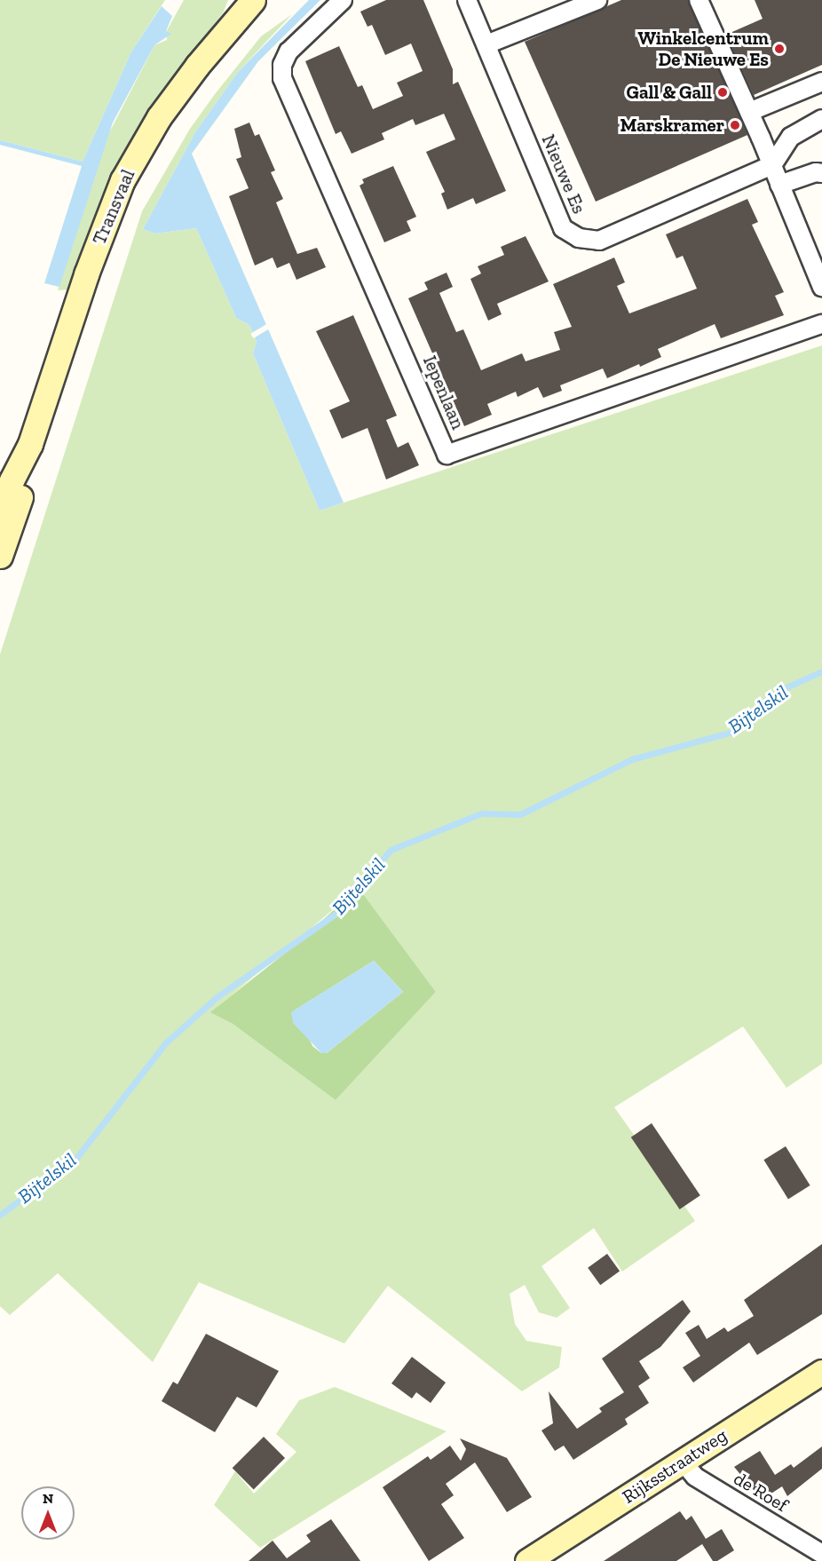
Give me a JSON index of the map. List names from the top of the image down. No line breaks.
{"streets":{"street":["Nieuwe Es","Transvaal","Iepenlaan","Rijksstraatweg","de Roef"]},"crossings":[["Rijksstraatweg","de Roef"]],"water":["Bijtelskil"],"places":["Winkelcentrum De Nieuwe Es","Gall & Gall","Marskramer"],"north":"top"}
